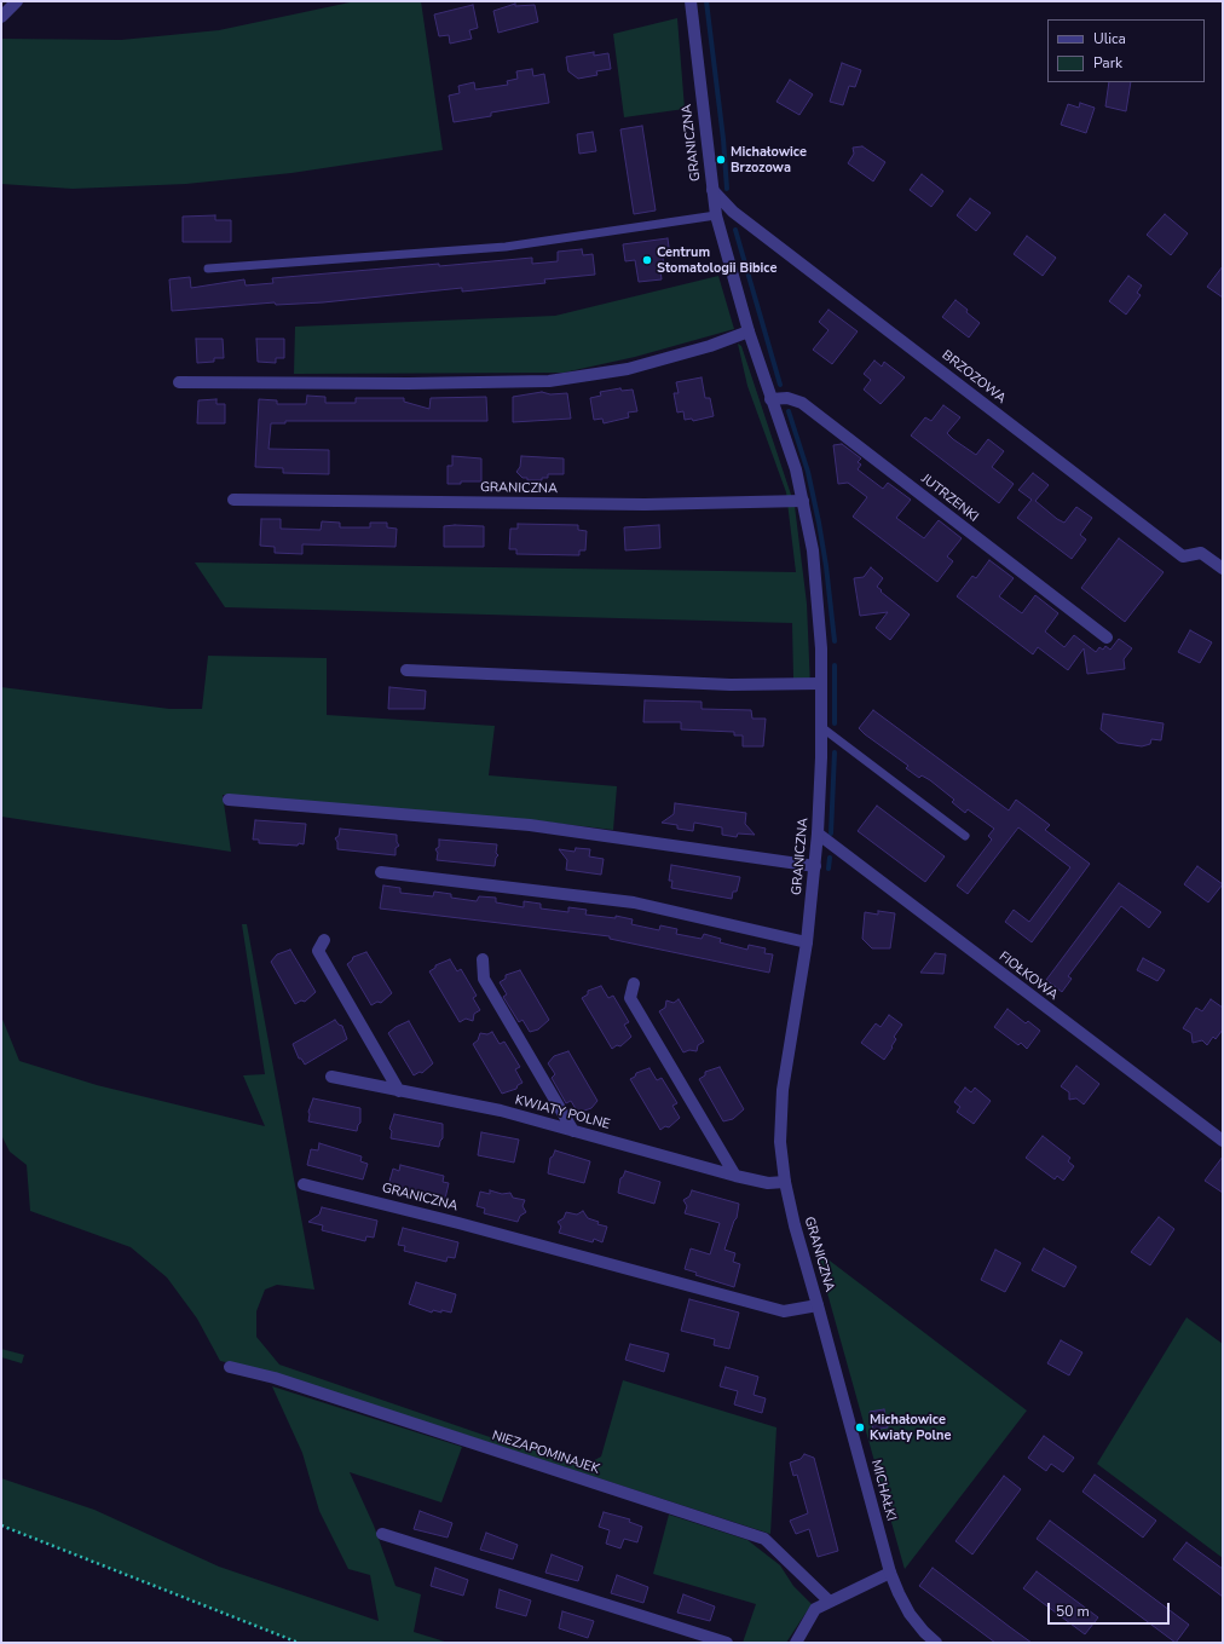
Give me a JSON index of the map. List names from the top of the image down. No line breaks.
{"streets":{"street":["GRANICZNA","BRZOZOWA","JUTRZENKI","FIOŁKOWA","KWIATY POLNE","NIEZAPOMINAJEK","MICHAŁKI"]},"crossings":[["GRANICZNA","BRZOZOWA"],["GRANICZNA","JUTRZENKI"],["GRANICZNA","FIOŁKOWA"],["GRANICZNA","KWIATY POLNE"],["GRANICZNA","MICHAŁKI"]],"places":["Michałowice Brzozowa","Centrum Stomatologii Bibice","Michałowice Kwiaty Polne"],"legend":["Ulica","Park"],"scale_bar":"50 m"}
